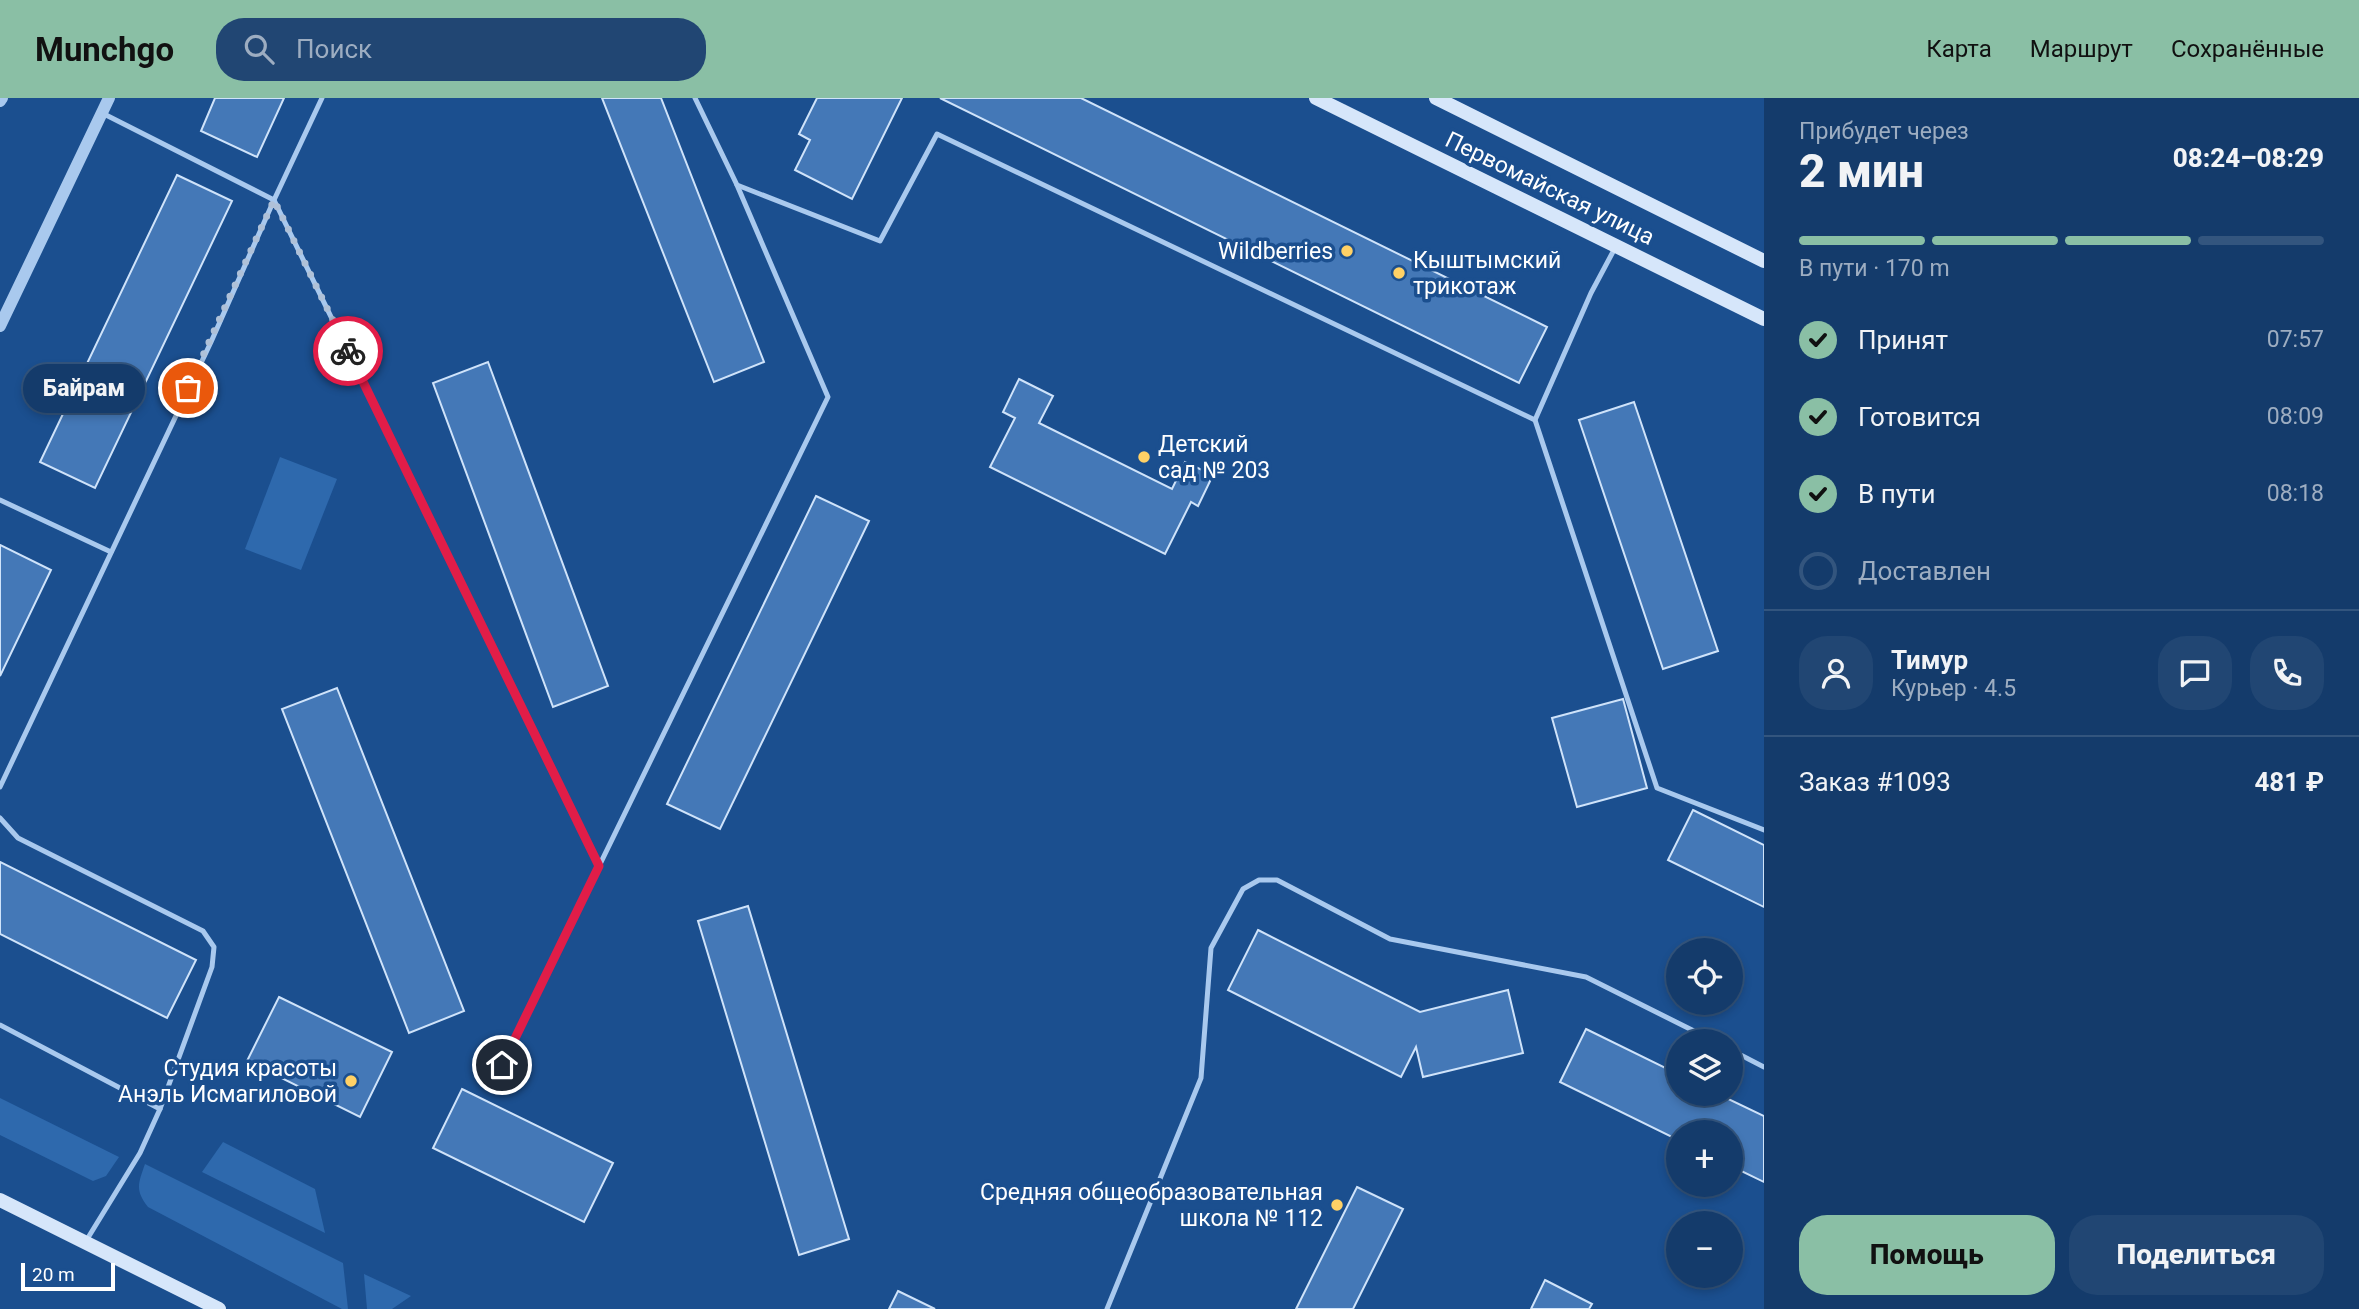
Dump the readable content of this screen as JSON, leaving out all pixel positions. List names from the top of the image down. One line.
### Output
{"streets":{"main road":["Первомайская улица"]},"places":["Wildberries","Кыштымский трикотаж","Байрам","Детский сад № 203","Студия красоты Анэль Исмагиловой","Средняя общеобразовательная школа № 112"],"scale_bar":"20 m","page":{"header":"Munchgo","search":"Поиск","nav":["Карта","Маршрут","Сохранённые"],"heading":["2 мин","Прибудет через","08:24–08:29"],"panel":["Тимур","Курьер · 4.5","Заказ #1093","481 ₽"],"bar":"В пути · 170 m","list":[["Принят","07:57"],["Готовится","08:09"],["В пути","08:18"],"Доставлен"],"bubble":"Байрам","map_buttons":["+","−"],"buttons":["Помощь","Поделиться"],"scale":"20 m"}}
